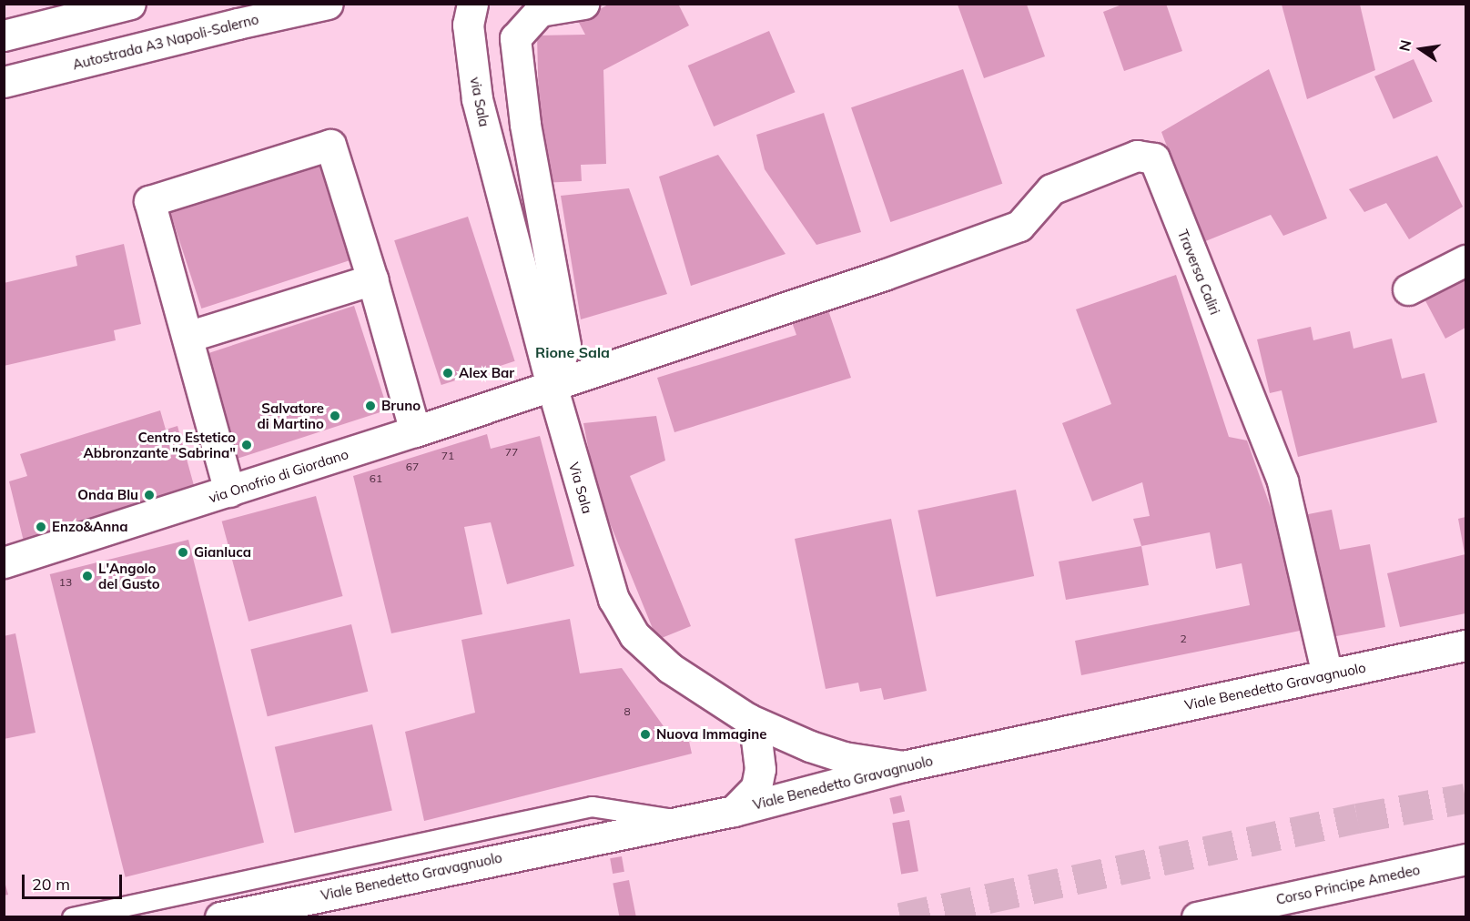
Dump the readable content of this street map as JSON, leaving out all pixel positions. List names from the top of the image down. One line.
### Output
{"streets":{"main road":["Autostrada A3 Napoli-Salerno","via Sala","Traversa Caliri","via Onofrio di Giordano","Via Sala","Viale Benedetto Gravagnuolo","Corso Principe Amedeo"]},"crossings":[["via Sala","Via Sala"],["Traversa Caliri","via Onofrio di Giordano"],["Traversa Caliri","Viale Benedetto Gravagnuolo"],["via Onofrio di Giordano","Via Sala"],["Via Sala","Viale Benedetto Gravagnuolo"]],"districts":["Rione Sala"],"places":["Alex Bar","Bruno","Salvatore di Martino","Centro Estetico Abbronzante \"Sabrina\"","Onda Blu","Enzo&Anna","Gianluca","L'Angolo del Gusto","Nuova Immagine"],"house_numbers":["77","71","67","61","13","2","8"],"scale_bar":"20 m","north":"left"}
